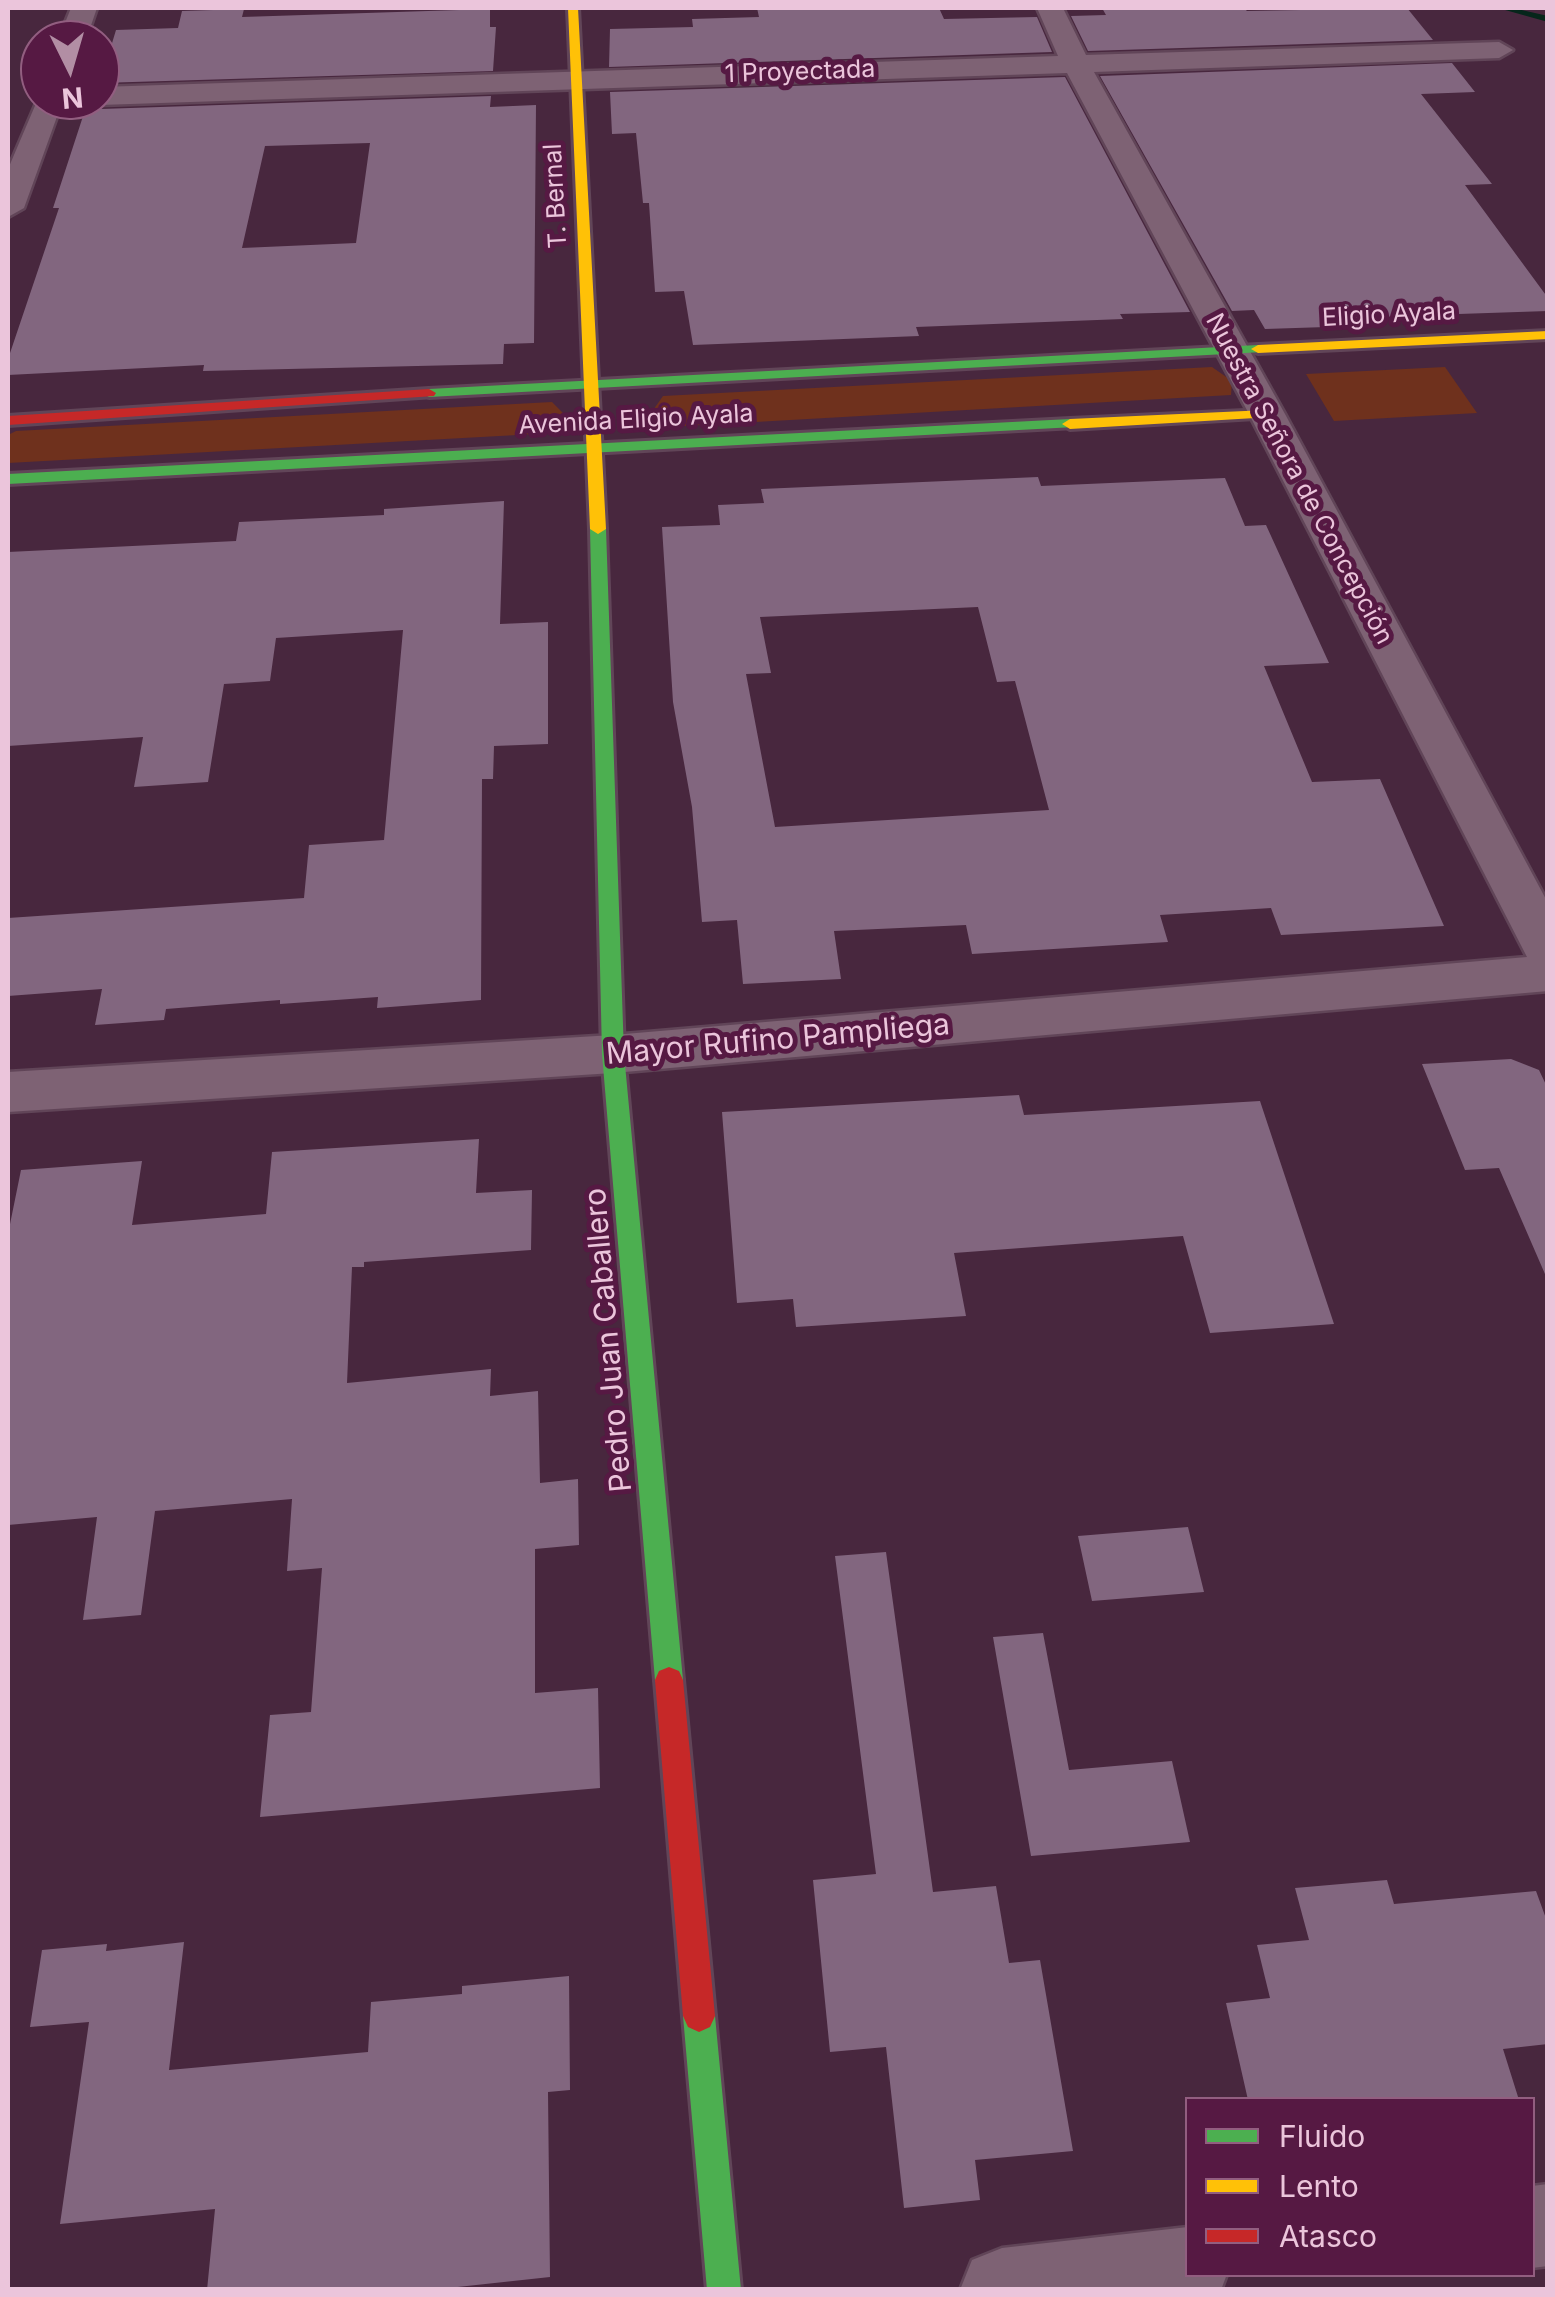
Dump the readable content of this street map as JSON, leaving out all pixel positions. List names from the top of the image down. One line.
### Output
{"streets":{"street":["1 Proyectada","T. Bernal","Eligio Ayala","Avenida Eligio Ayala","Nuestra Señora de Concepción","Mayor Rufino Pampliega","Pedro Juan Caballero"]},"crossings":[["1 Proyectada","T. Bernal"],["1 Proyectada","Nuestra Señora de Concepción"],["T. Bernal","Avenida Eligio Ayala"],["T. Bernal","Pedro Juan Caballero"],["Eligio Ayala","Avenida Eligio Ayala"],["Eligio Ayala","Nuestra Señora de Concepción"],["Avenida Eligio Ayala","Nuestra Señora de Concepción"],["Avenida Eligio Ayala","Pedro Juan Caballero"],["Mayor Rufino Pampliega","Pedro Juan Caballero"]],"legend":["Fluido","Lento","Atasco"],"north":"bottom"}
